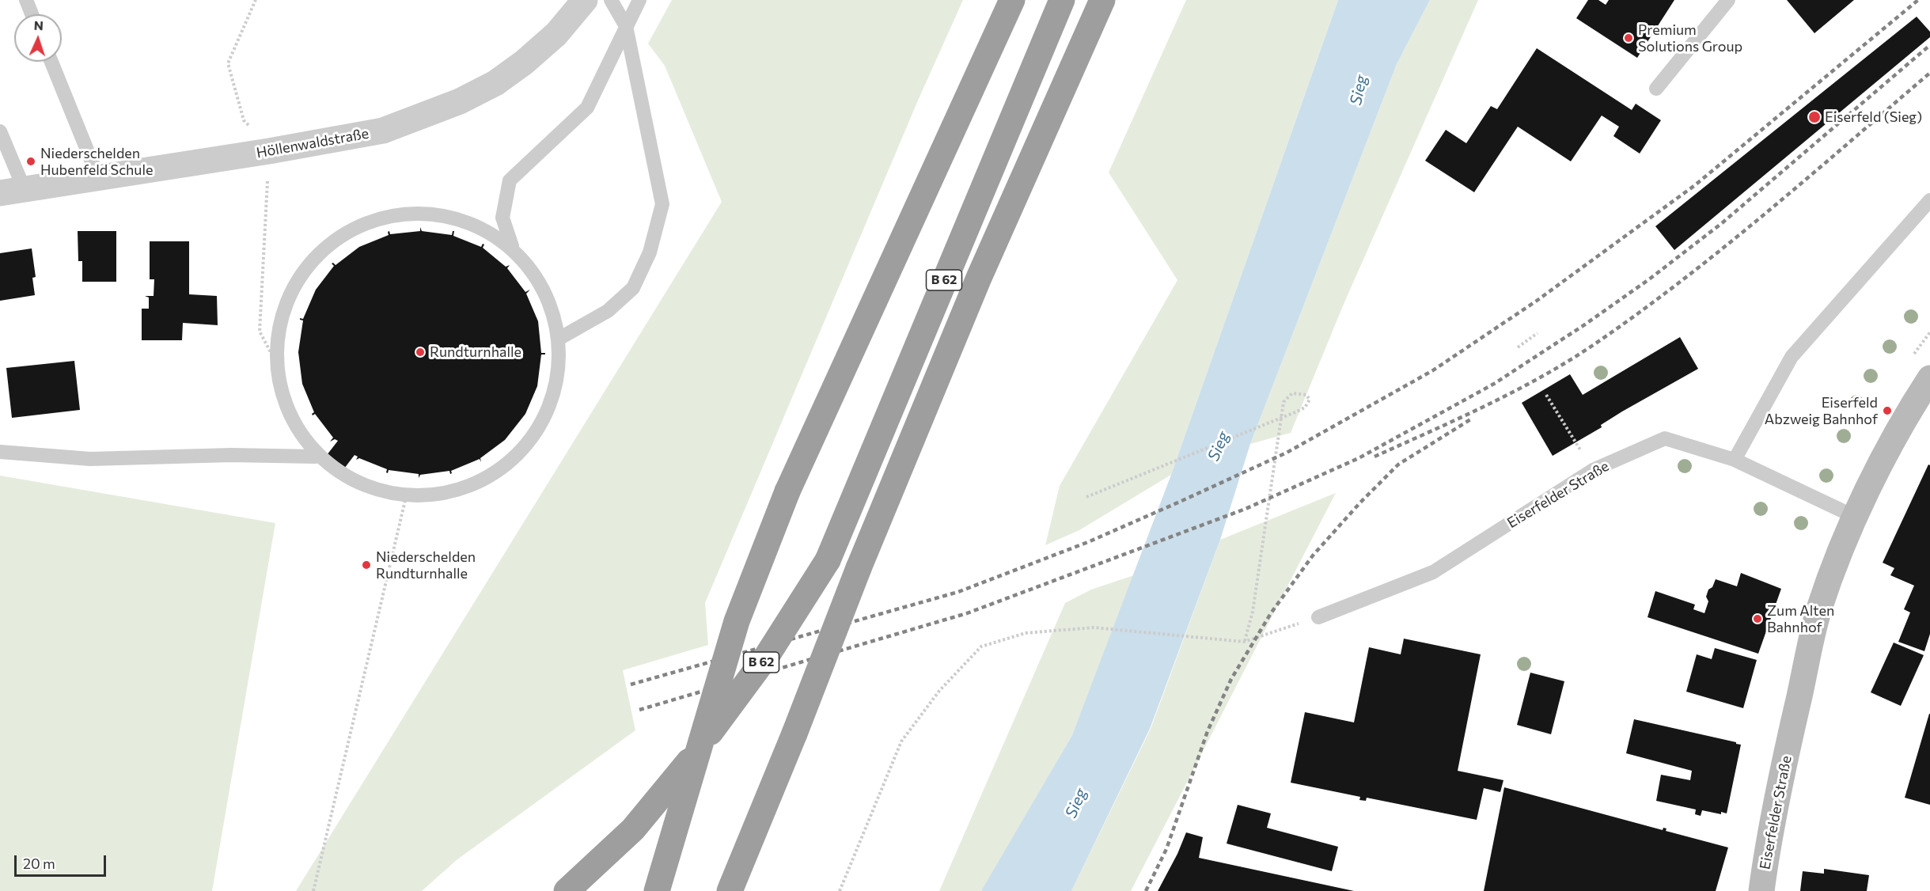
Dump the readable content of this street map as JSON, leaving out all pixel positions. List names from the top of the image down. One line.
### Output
{"streets":{"highway":["B 62"],"main road":["Eiserfelder Straße"],"street":["Höllenwaldstraße"]},"water":["Sieg"],"places":["Premium Solutions Group","Eiserfeld (Sieg)","Niederschelden Hubenfeld Schule","Rundturnhalle","Eiserfeld Abzweig Bahnhof","Niederschelden Rundturnhalle","Zum Alten Bahnhof"],"scale_bar":"20 m","north":"top"}
